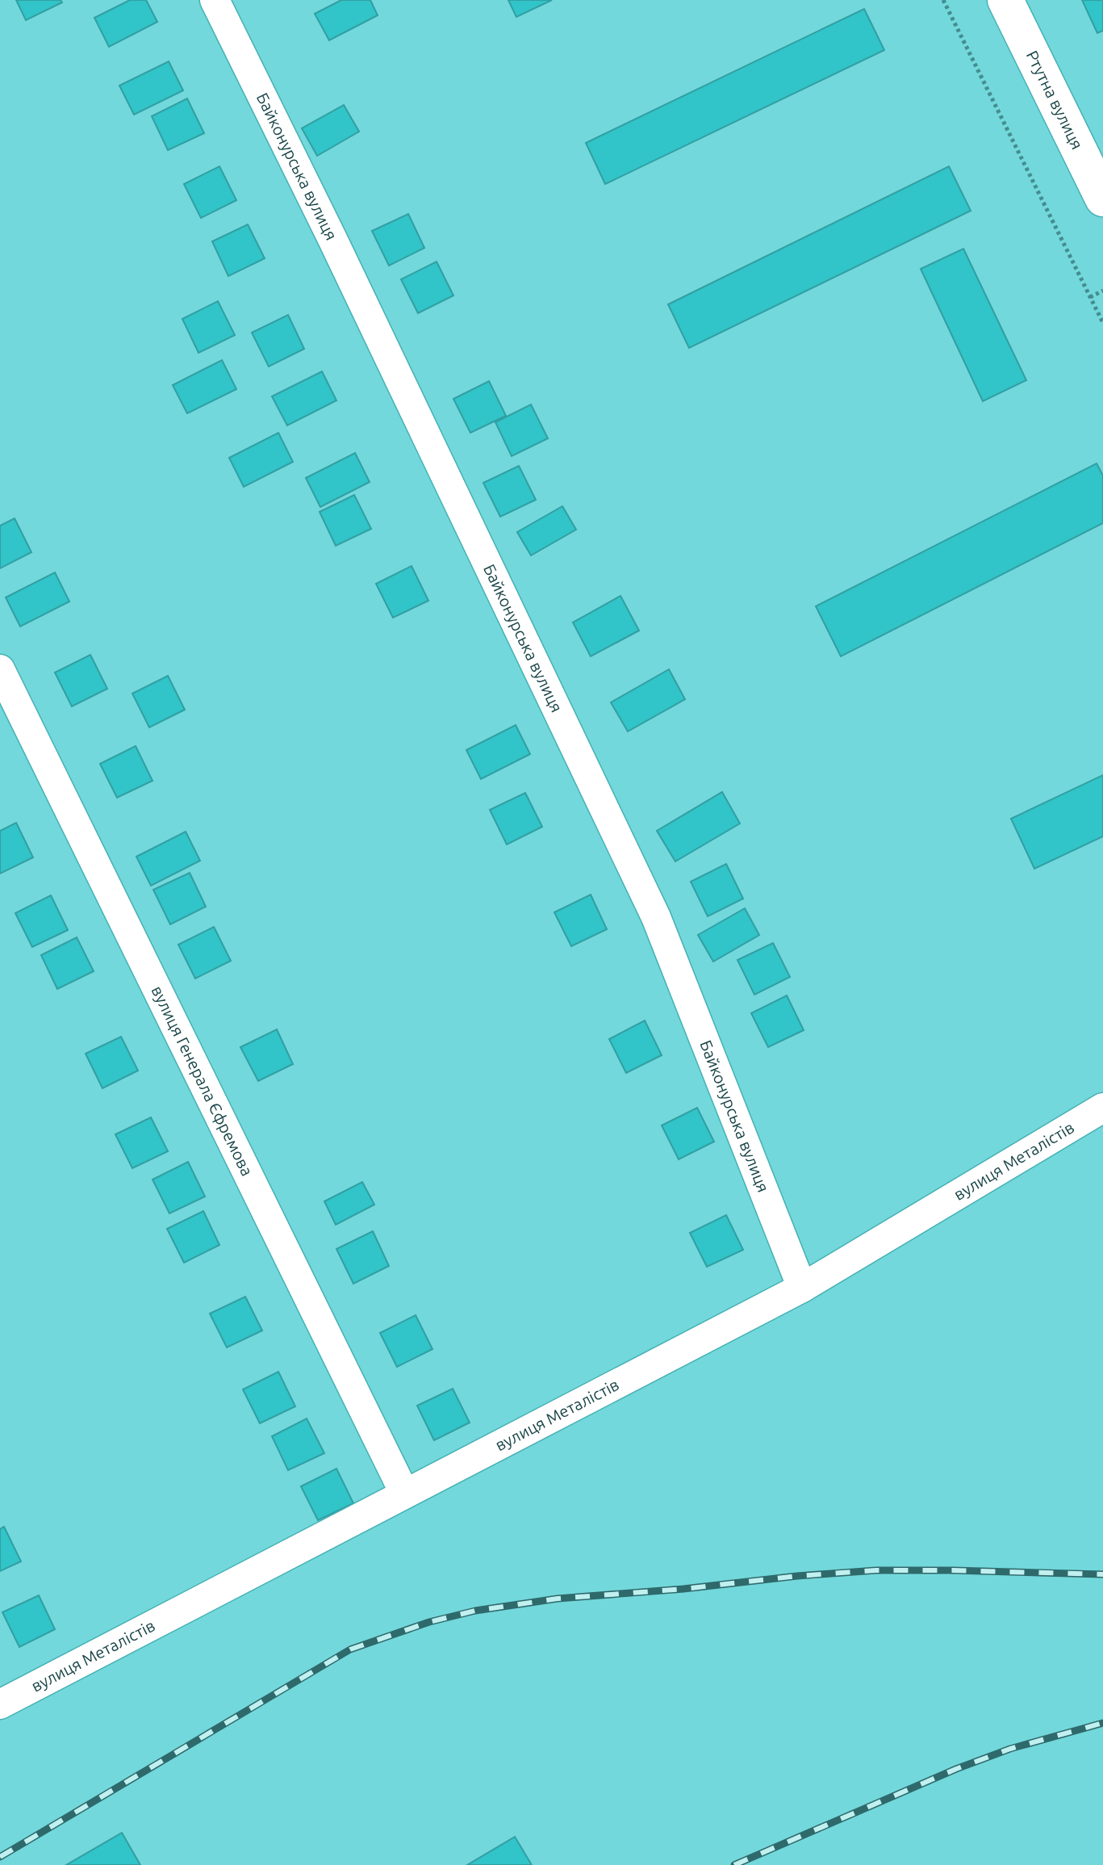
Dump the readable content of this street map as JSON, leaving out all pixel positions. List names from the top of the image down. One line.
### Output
{"streets":{"main road":["Ртутна вулиця"],"street":["Байконурська вулиця","вулиця Генерала Єфремова","вулиця Металістів"]},"crossings":[["Байконурська вулиця","вулиця Металістів"],["вулиця Генерала Єфремова","вулиця Металістів"]]}
